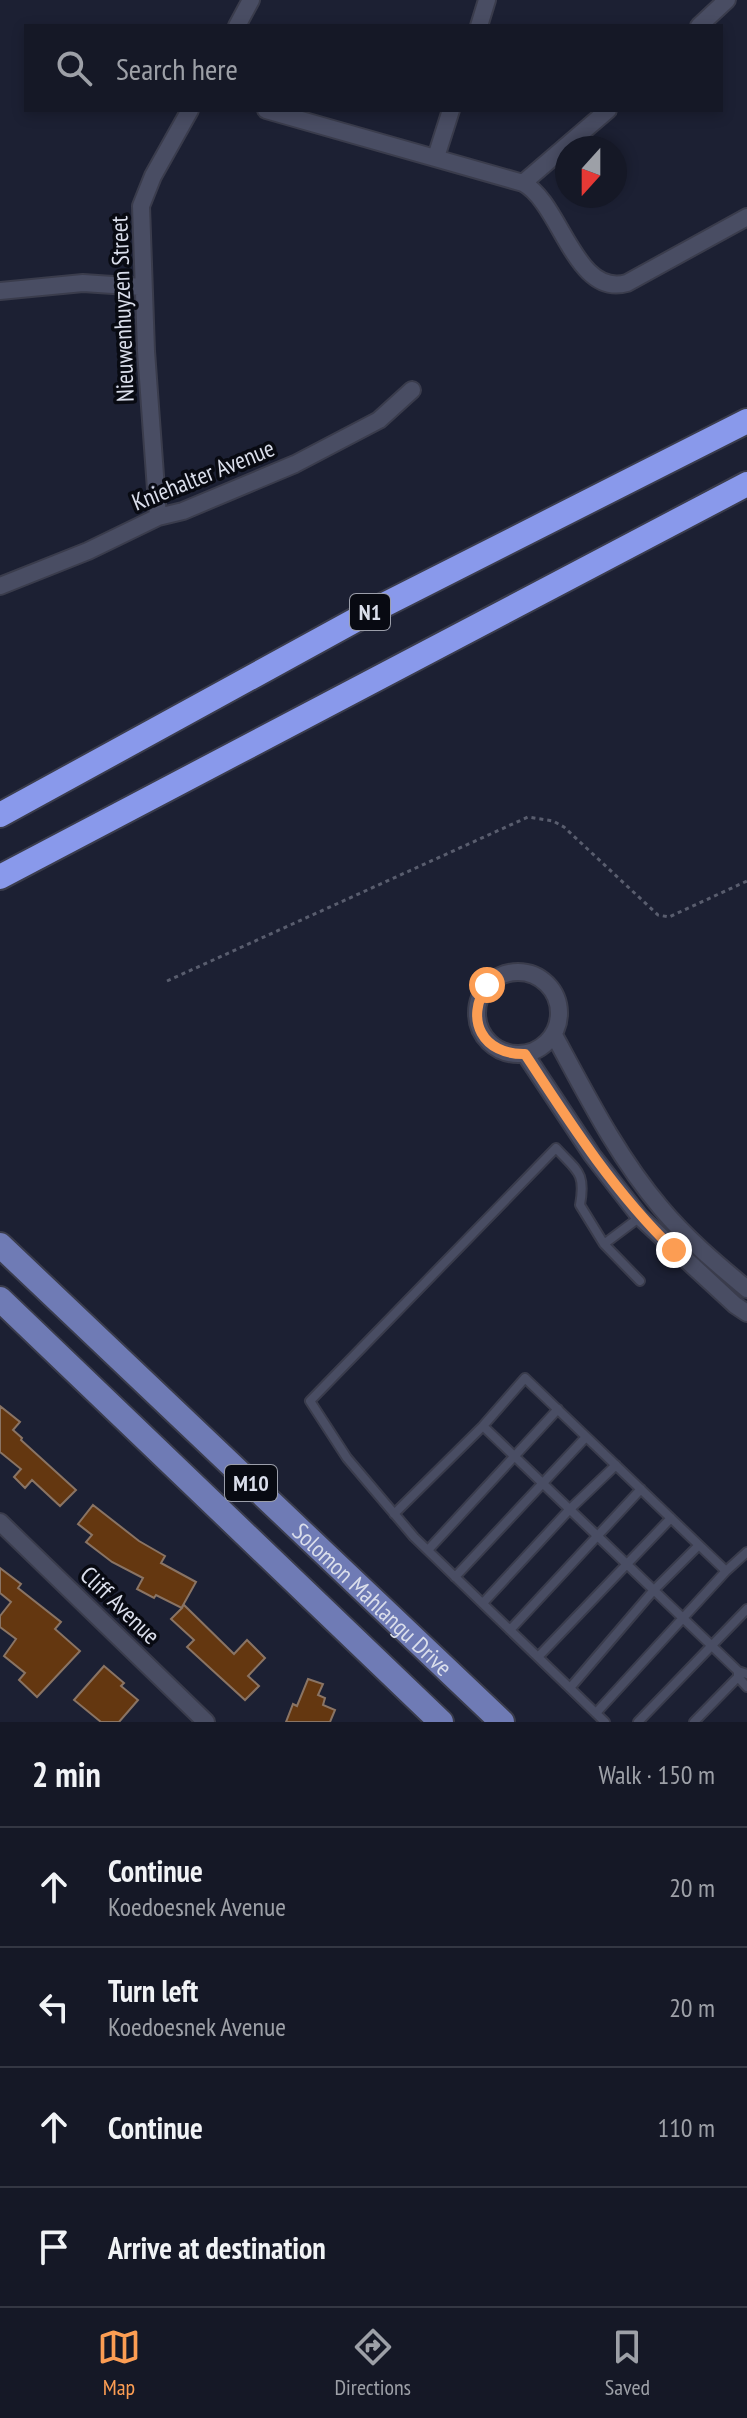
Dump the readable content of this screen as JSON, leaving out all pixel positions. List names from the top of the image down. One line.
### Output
{"streets":{"highway":["N1"],"main road":["M10","Solomon Mahlangu Drive"],"street":["Nieuwenhuyzen Street","Kniehalter Avenue","Cliff Avenue"]},"crossings":[["Nieuwenhuyzen Street","Kniehalter Avenue"]],"north":"bottom","page":{"search":"Search here","heading":["2 min","Walk · 150 m"],"list":[["Continue","Koedoesnek Avenue","20 m"],["Turn left","Koedoesnek Avenue","20 m"],["Continue","110 m"],"Arrive at destination"],"nav":["Map","Directions","Saved"]}}
